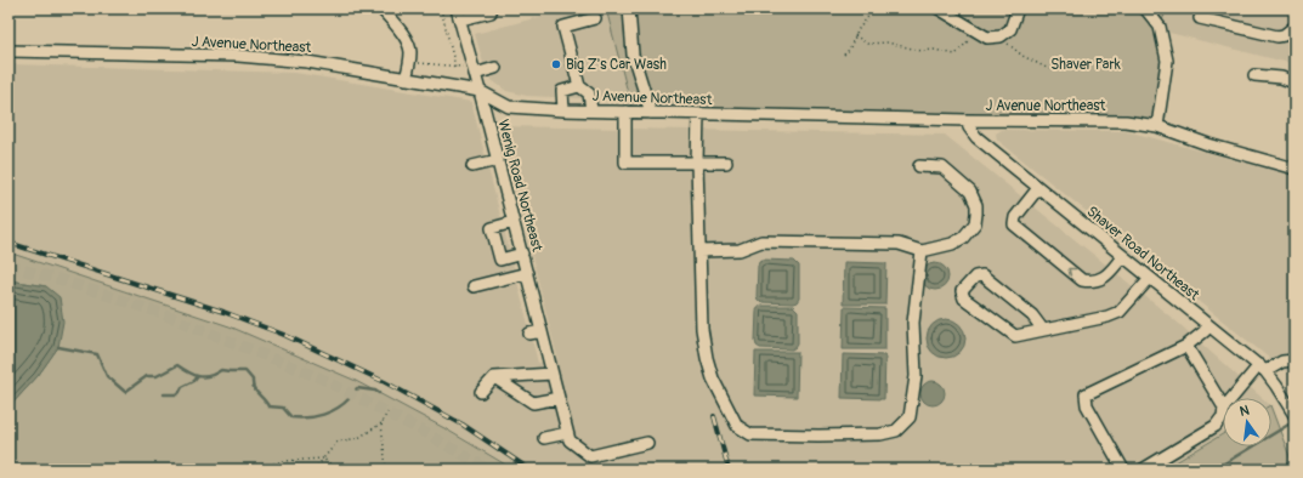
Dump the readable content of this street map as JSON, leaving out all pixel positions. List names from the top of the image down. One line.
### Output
{"streets":{"street":["J Avenue Northeast","Wenig Road Northeast","Shaver Road Northeast"]},"crossings":[["J Avenue Northeast","Wenig Road Northeast"],["J Avenue Northeast","Shaver Road Northeast"]],"parks":["Shaver Park"],"places":["Big Z's Car Wash"],"north":"top"}
